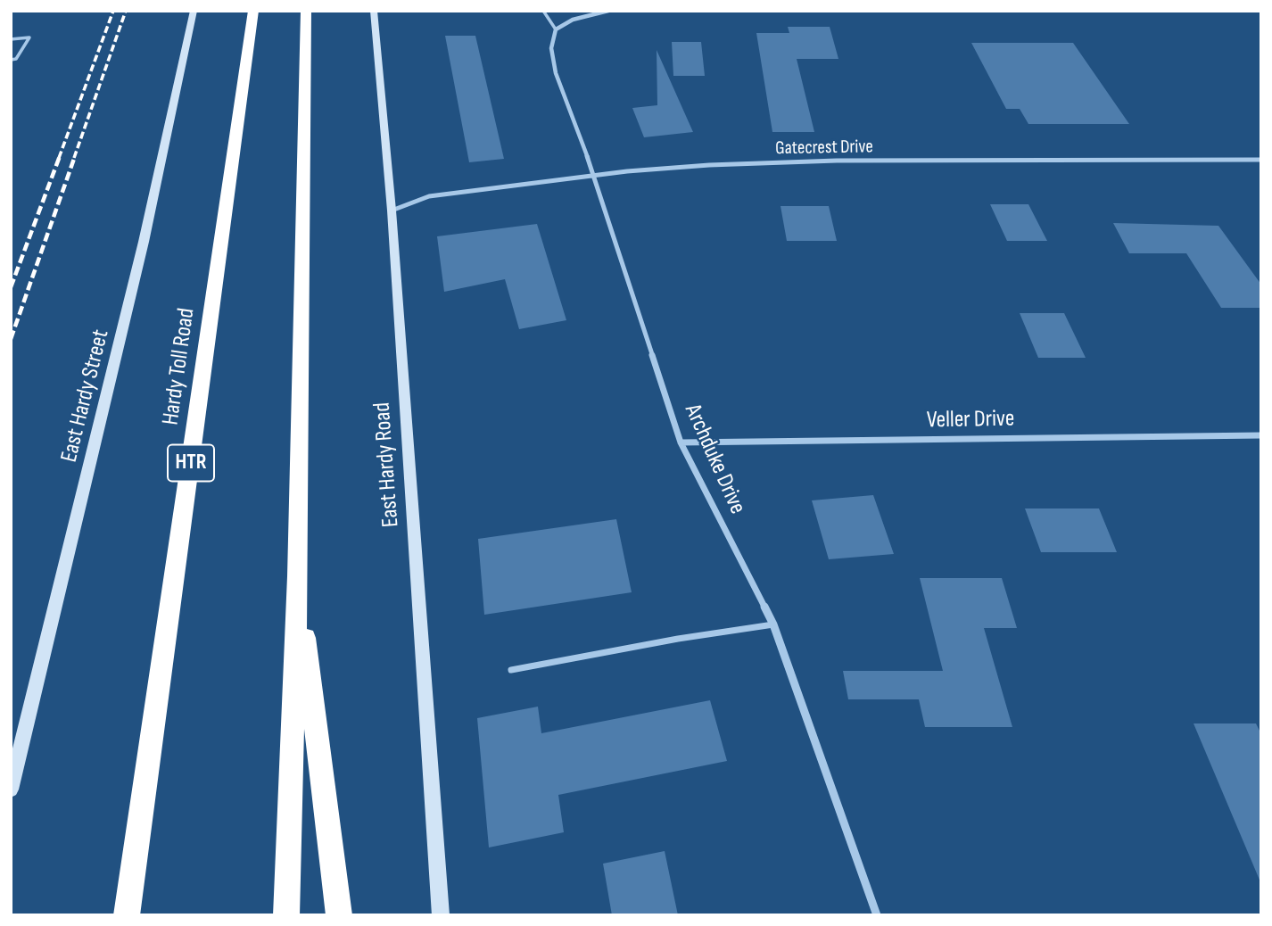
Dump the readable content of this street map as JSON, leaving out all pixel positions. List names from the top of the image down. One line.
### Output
{"streets":{"highway":["Hardy Toll Road","HTR"],"main road":["East Hardy Street","East Hardy Road"],"street":["Gatecrest Drive","Veller Drive","Archduke Drive"]},"crossings":[["Gatecrest Drive","Archduke Drive"],["Gatecrest Drive","East Hardy Road"],["Veller Drive","Archduke Drive"]]}
